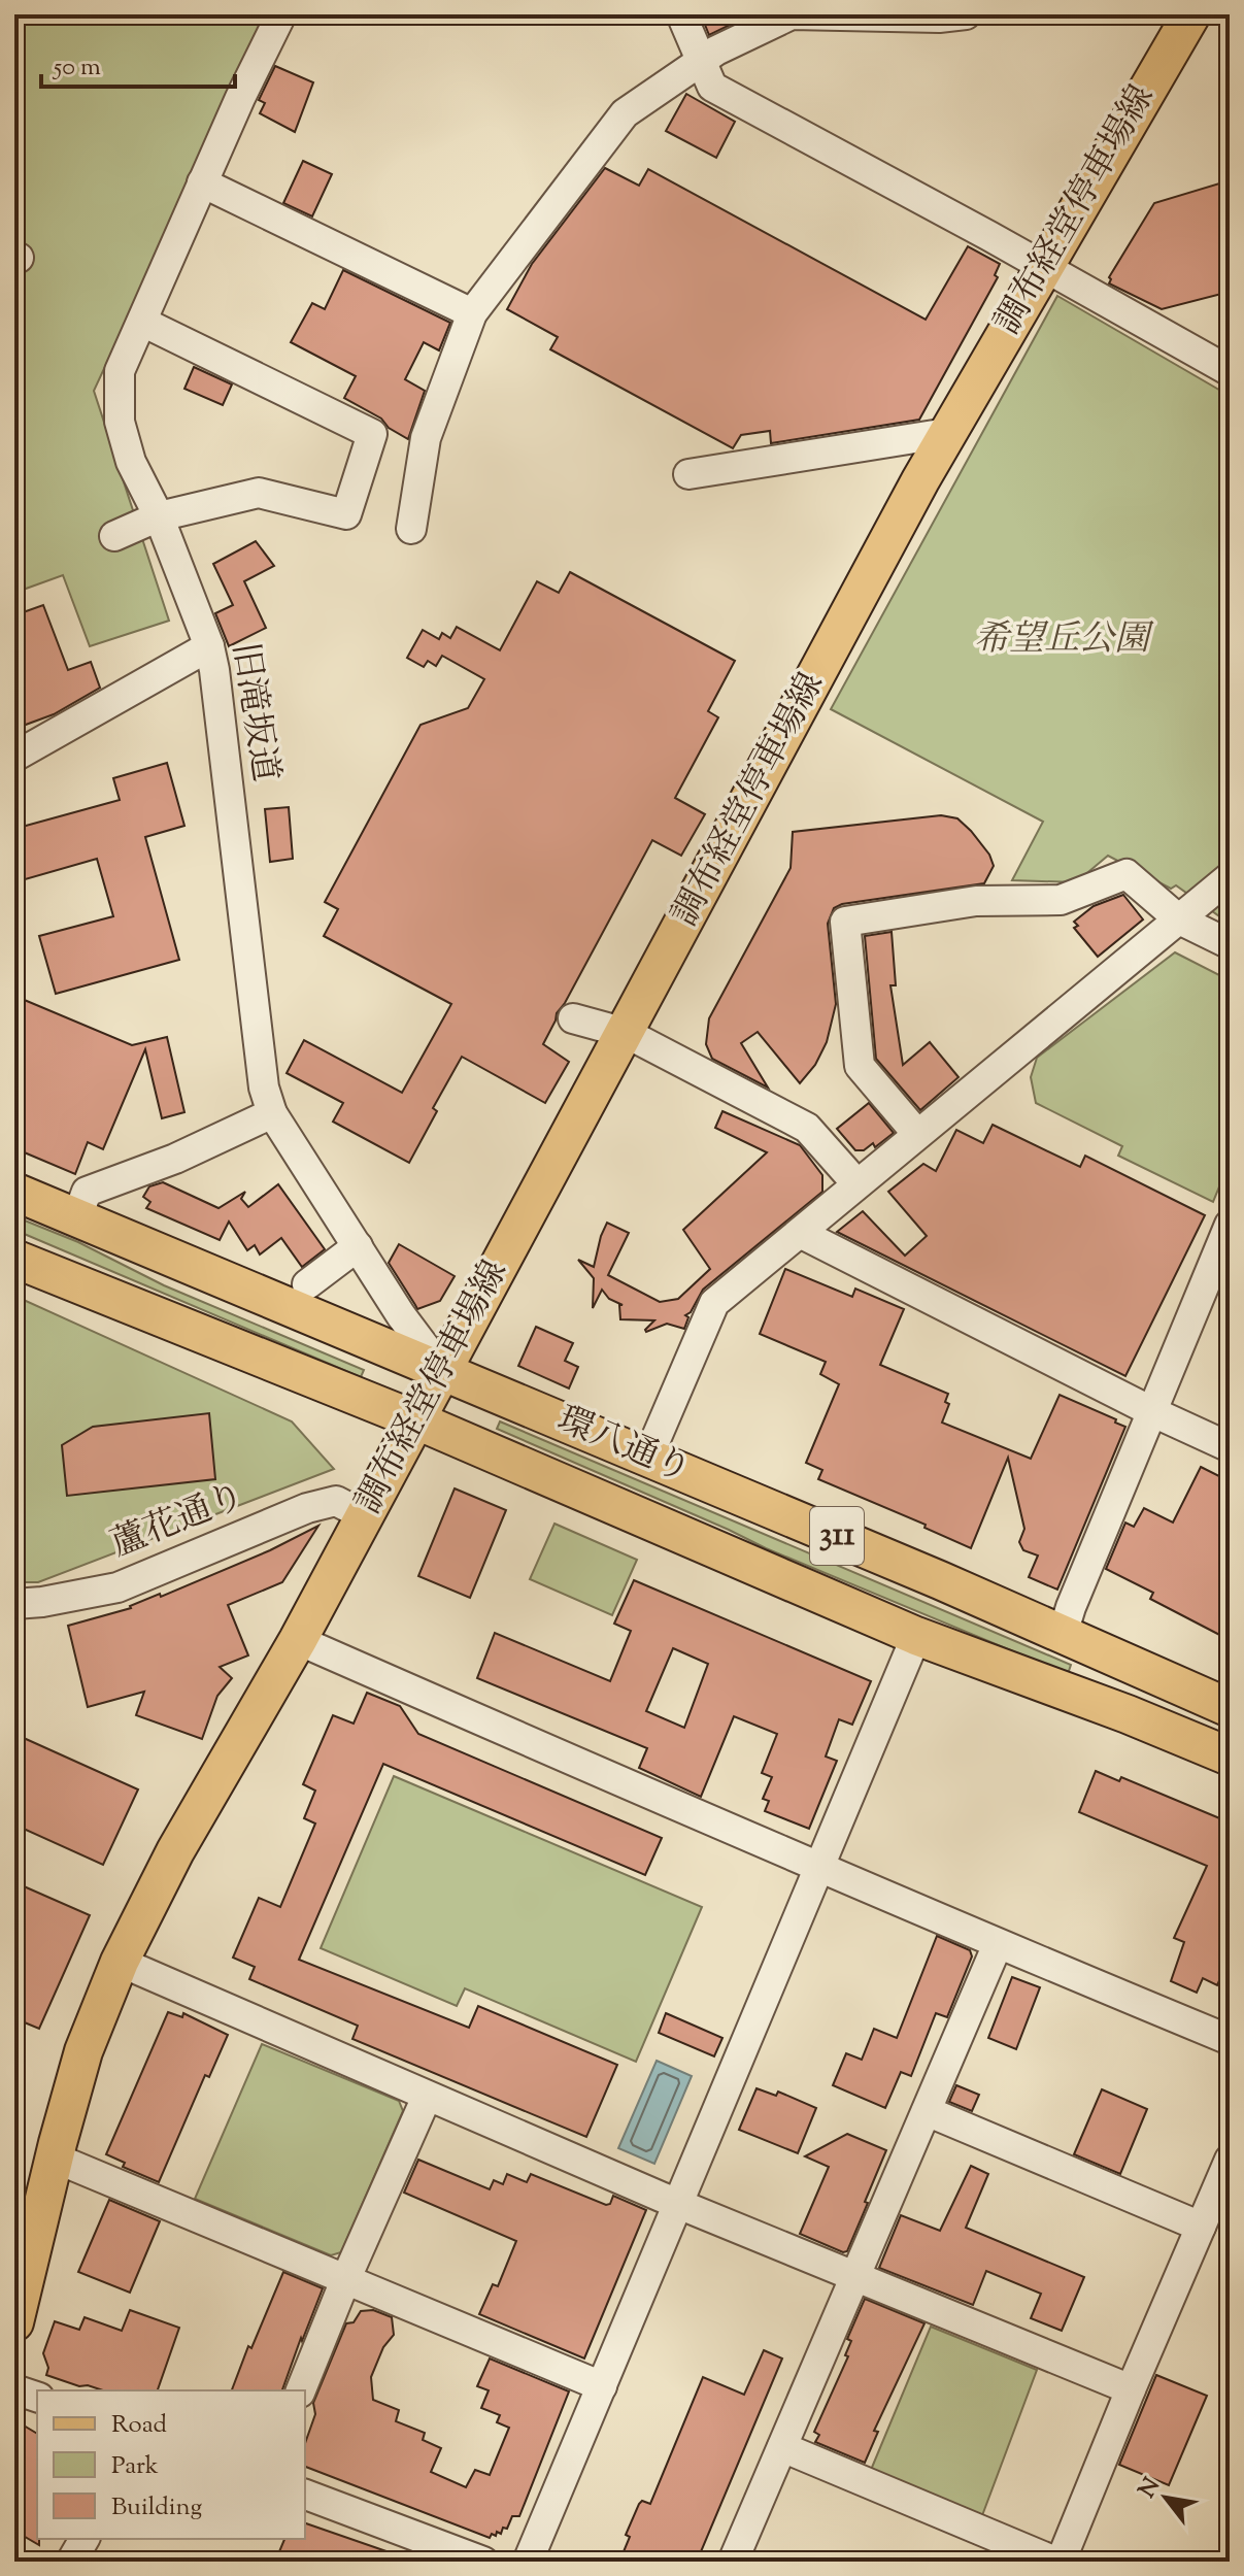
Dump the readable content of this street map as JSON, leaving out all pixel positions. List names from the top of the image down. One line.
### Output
{"streets":{"main road":["調布経堂停車場線","環八通り","311"],"street":["旧滝坂道","蘆花通り"]},"crossings":[["調布経堂停車場線","旧滝坂道"],["調布経堂停車場線","環八通り"],["調布経堂停車場線","蘆花通り"],["旧滝坂道","環八通り"]],"parks":["希望丘公園"],"legend":["Road","Park","Building"],"scale_bar":"50 m","north":"top left"}
